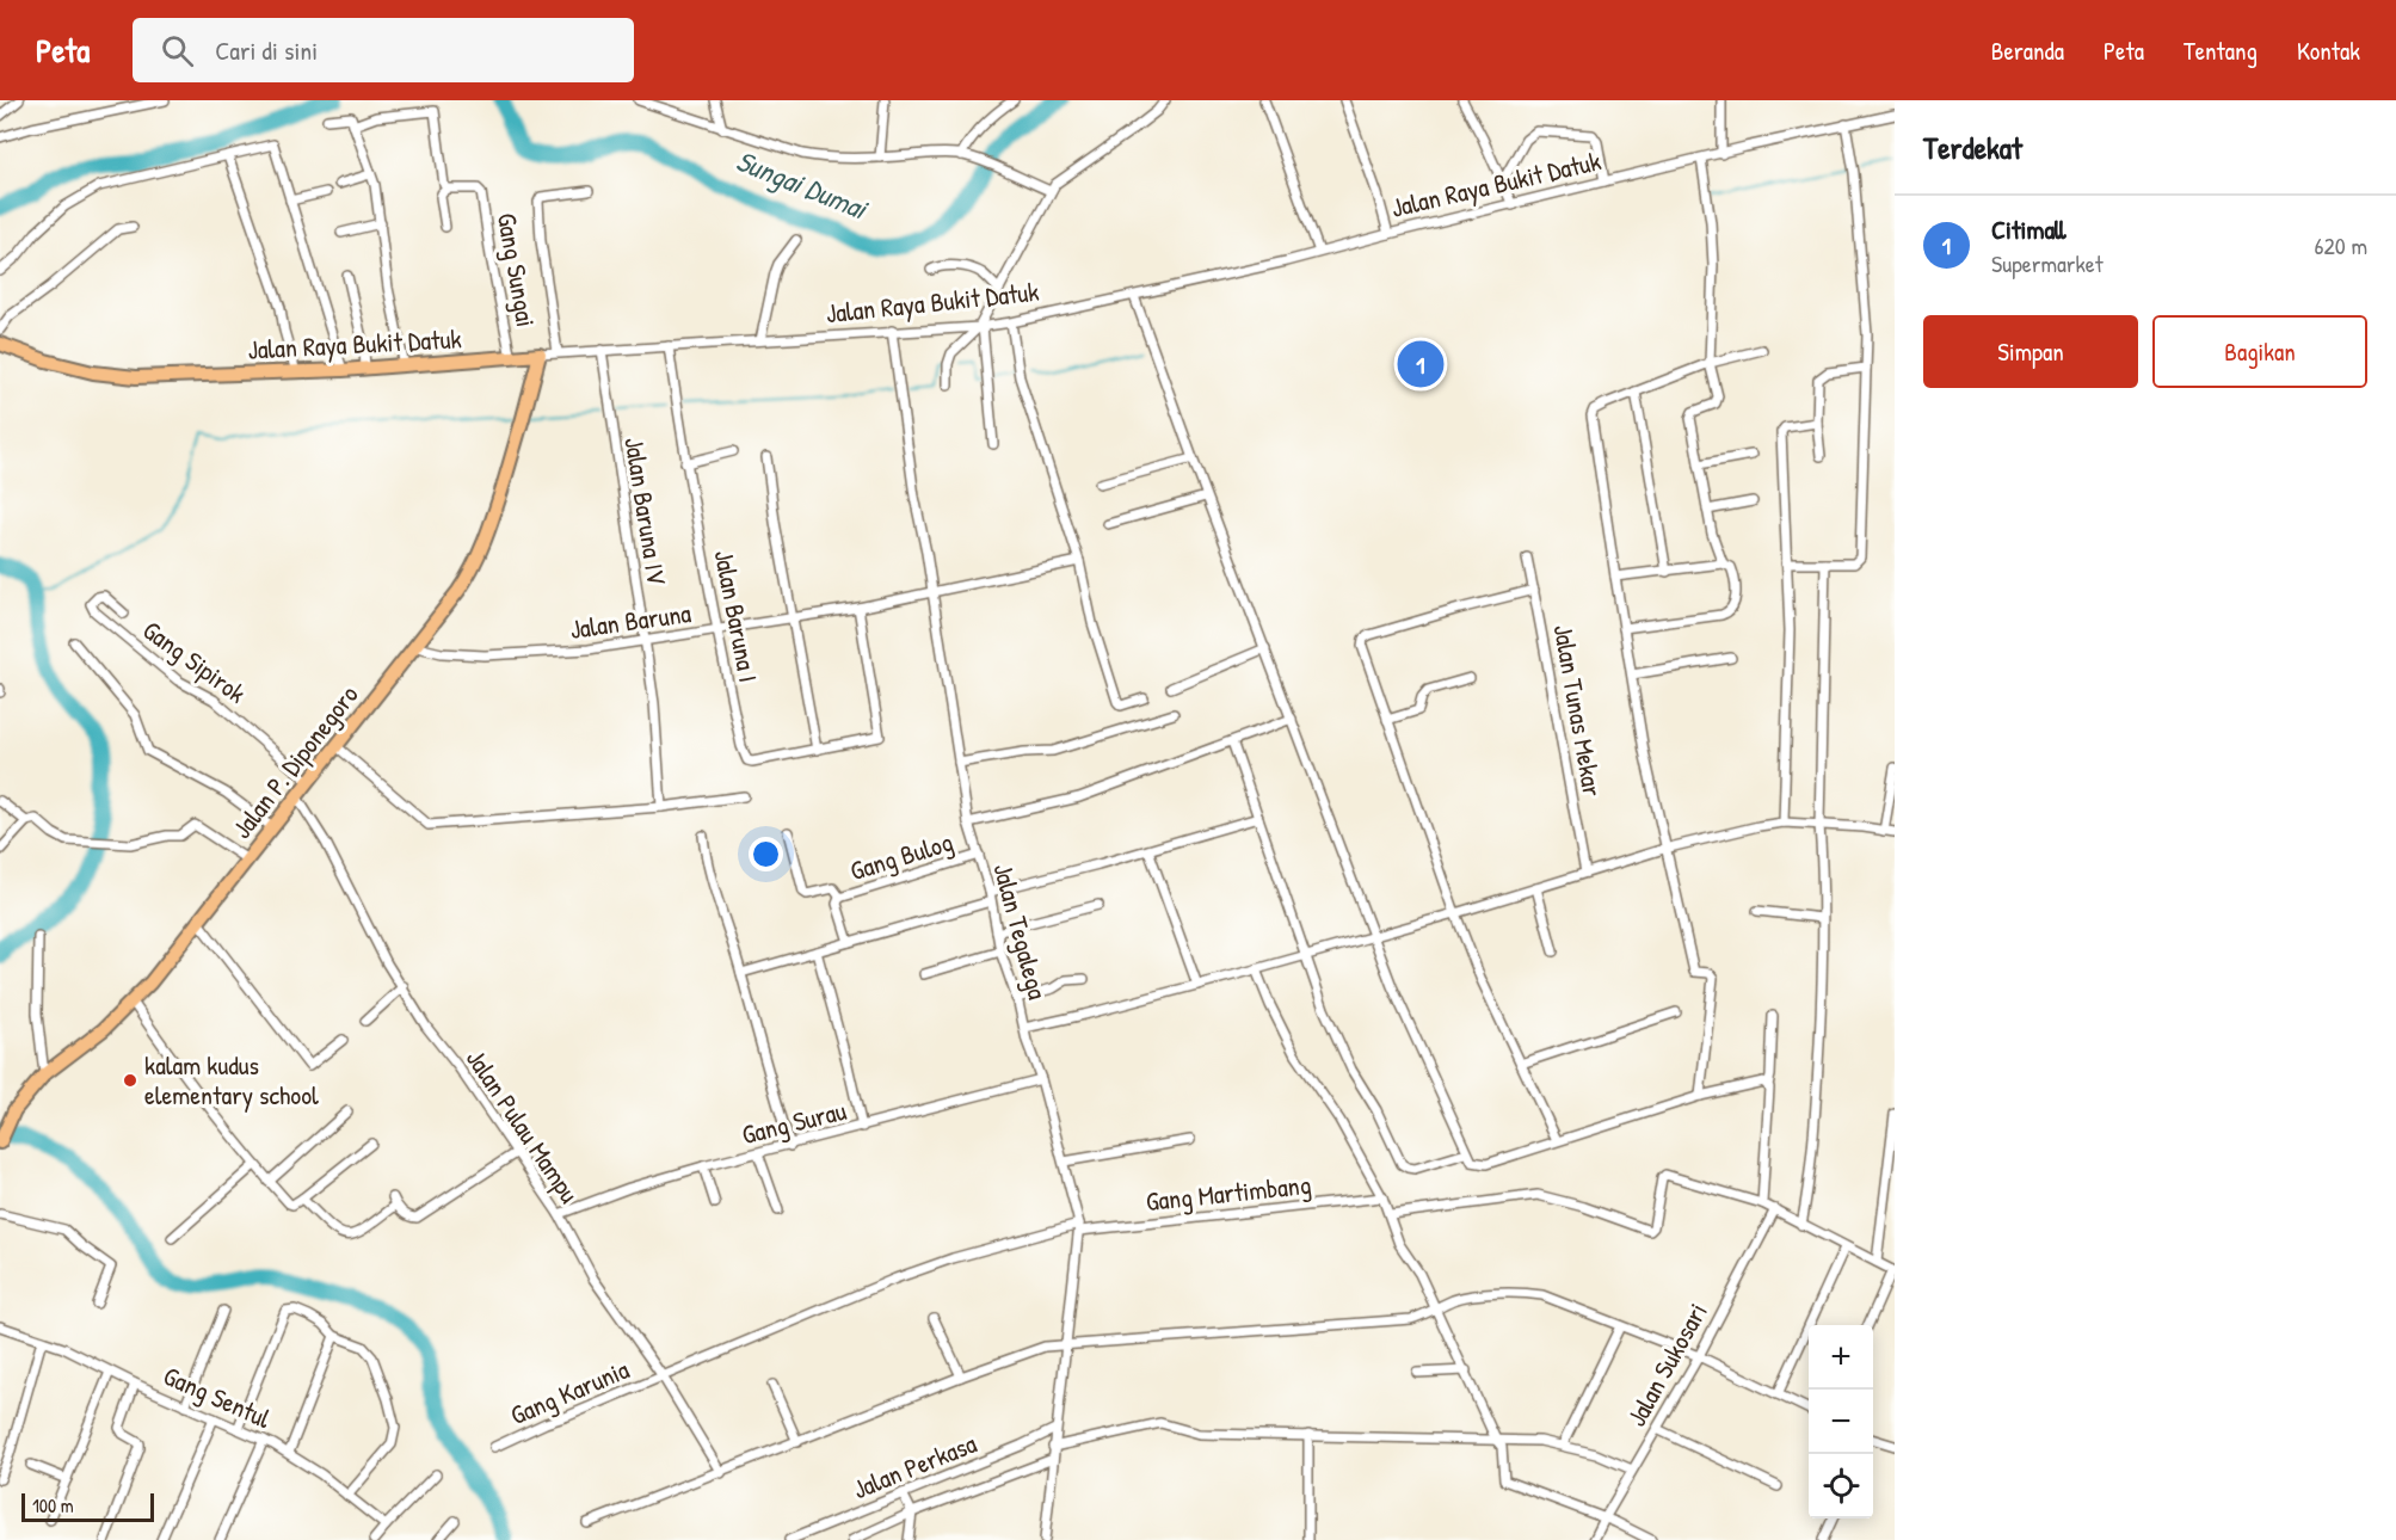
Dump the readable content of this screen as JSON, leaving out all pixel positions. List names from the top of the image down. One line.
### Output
{"streets":{"main road":["Jalan Raya Bukit Datuk","Jalan P. Diponegoro"],"street":["Gang Sungai","Jalan Baruna IV","Jalan Baruna I","Jalan Baruna","Gang Sipirok","Jalan Tunas Mekar","Gang Bulog","Jalan Tegalega","Gang Surau","Jalan Pulau Mampu","Gang Martimbang","Jalan Sukosari","Gang Karunia","Gang Sentul","Jalan Perkasa"]},"crossings":[["Jalan Raya Bukit Datuk","Gang Sungai"],["Jalan Raya Bukit Datuk","Jalan Baruna IV"],["Jalan Raya Bukit Datuk","Jalan Baruna I"],["Jalan Raya Bukit Datuk","Jalan P. Diponegoro"],["Jalan Raya Bukit Datuk","Jalan Tegalega"],["Jalan Baruna IV","Jalan Baruna"],["Jalan Baruna I","Jalan Baruna"],["Jalan Baruna","Jalan P. Diponegoro"],["Jalan Baruna","Jalan Tegalega"],["Gang Sipirok","Jalan P. Diponegoro"],["Jalan P. Diponegoro","Jalan Pulau Mampu"],["Gang Bulog","Jalan Tegalega"],["Jalan Tegalega","Gang Surau"],["Jalan Tegalega","Gang Martimbang"],["Jalan Tegalega","Jalan Perkasa"],["Gang Surau","Jalan Pulau Mampu"],["Jalan Pulau Mampu","Gang Martimbang"],["Jalan Pulau Mampu","Gang Karunia"],["Gang Martimbang","Gang Karunia"]],"water":["Sungai Dumai"],"places":["kalam kudus elementary school"],"scale_bar":"100 m","page":{"header":"Peta","search":"Cari di sini","nav":["Beranda","Peta","Tentang","Kontak"],"heading":"Terdekat","list":[{"mark":"1","name":"Citimall","note":"Supermarket","value":"620 m"}],"buttons":["Simpan","Bagikan"],"pins":"1","map_buttons":["+","−"],"scale":"100 m"}}
